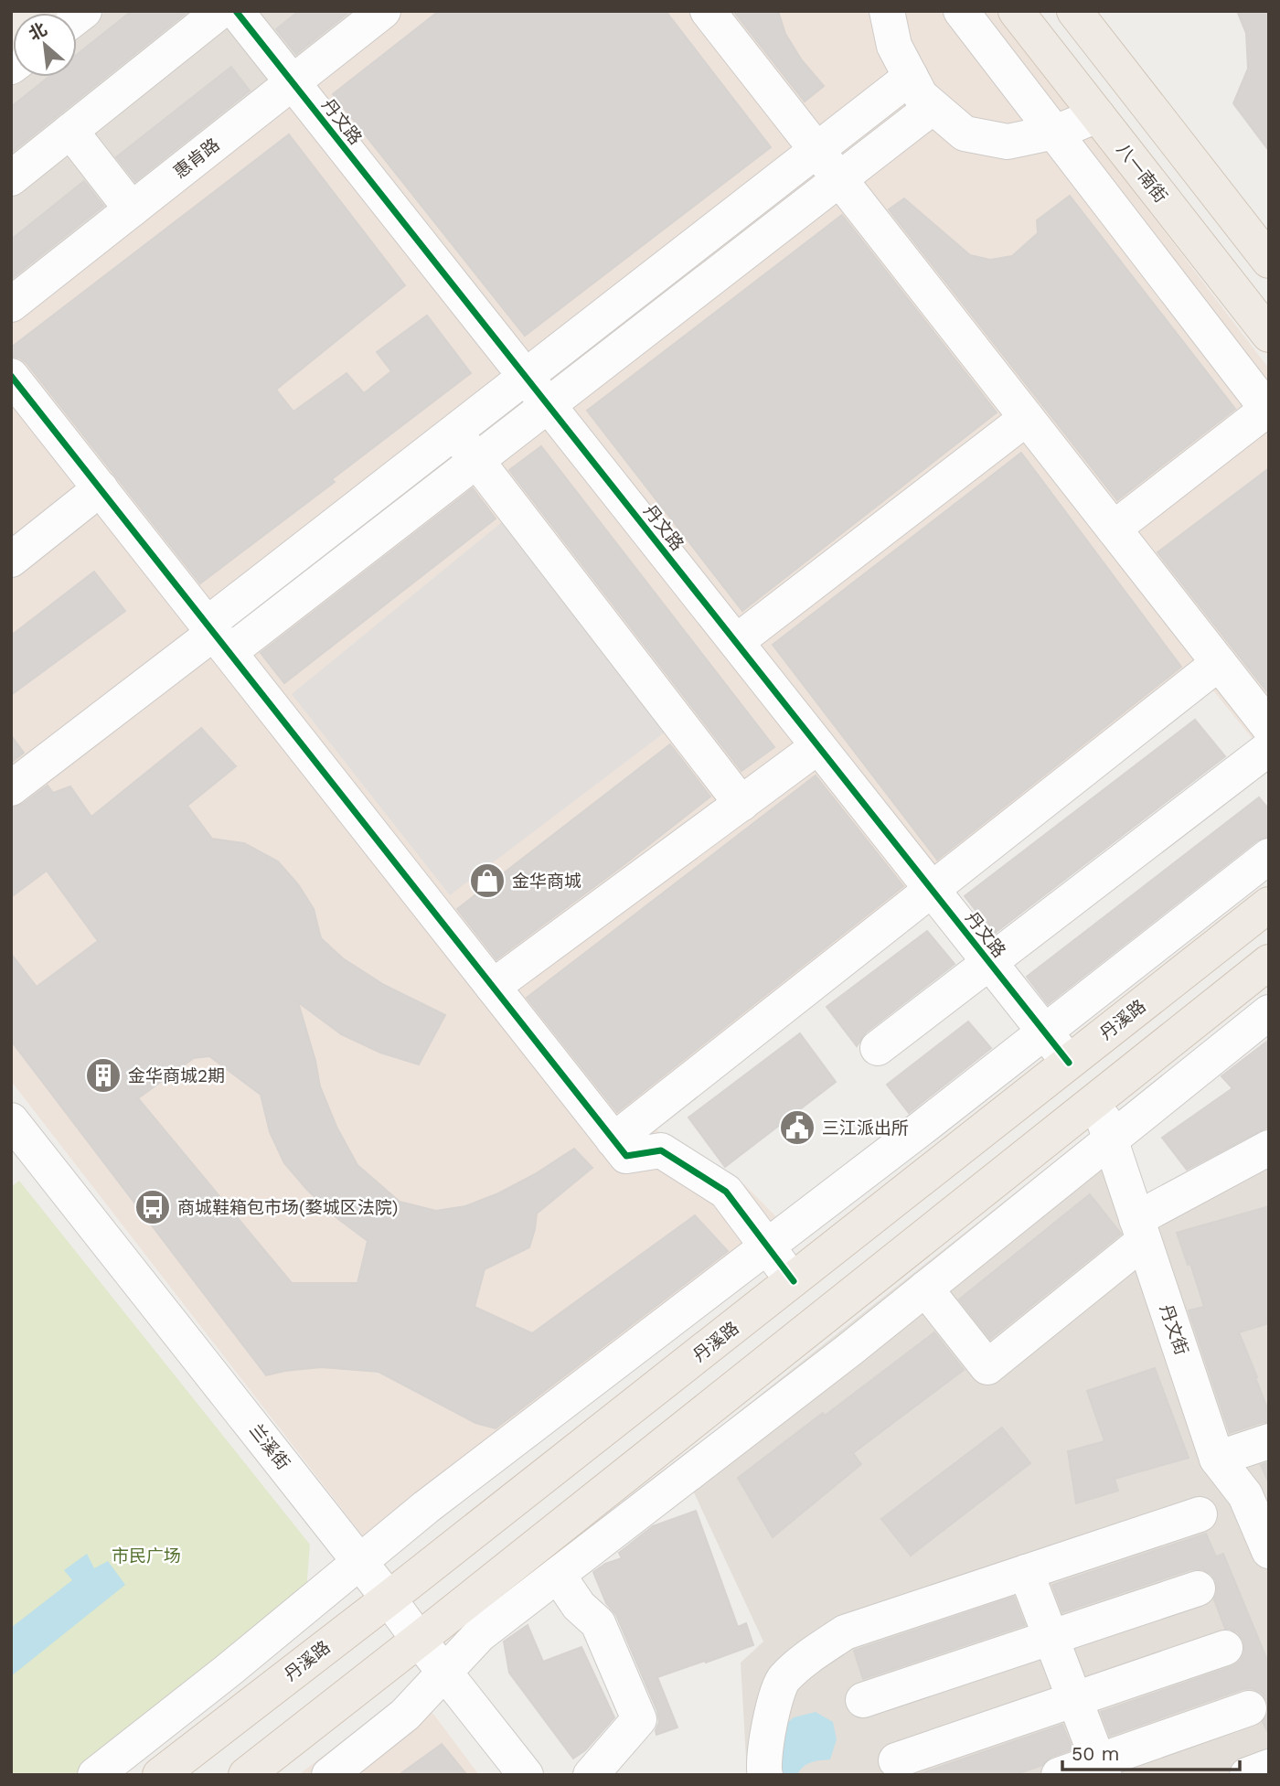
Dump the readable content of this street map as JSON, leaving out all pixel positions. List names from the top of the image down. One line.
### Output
{"streets":{"main road":["八一南街","丹溪路"],"street":["丹文路","惠肯路","丹文街","兰溪街"]},"crossings":[["丹文路","惠肯路"],["丹文路","丹溪路"],["丹溪路","兰溪街"]],"parks":["市民广场"],"places":{"shop":["金华商城"],"building":["金华商城2期"],"public building":["三江派出所"],"bus stop":["商城鞋箱包市场(婺城区法院)"]},"scale_bar":"50 m","north":"top left"}
